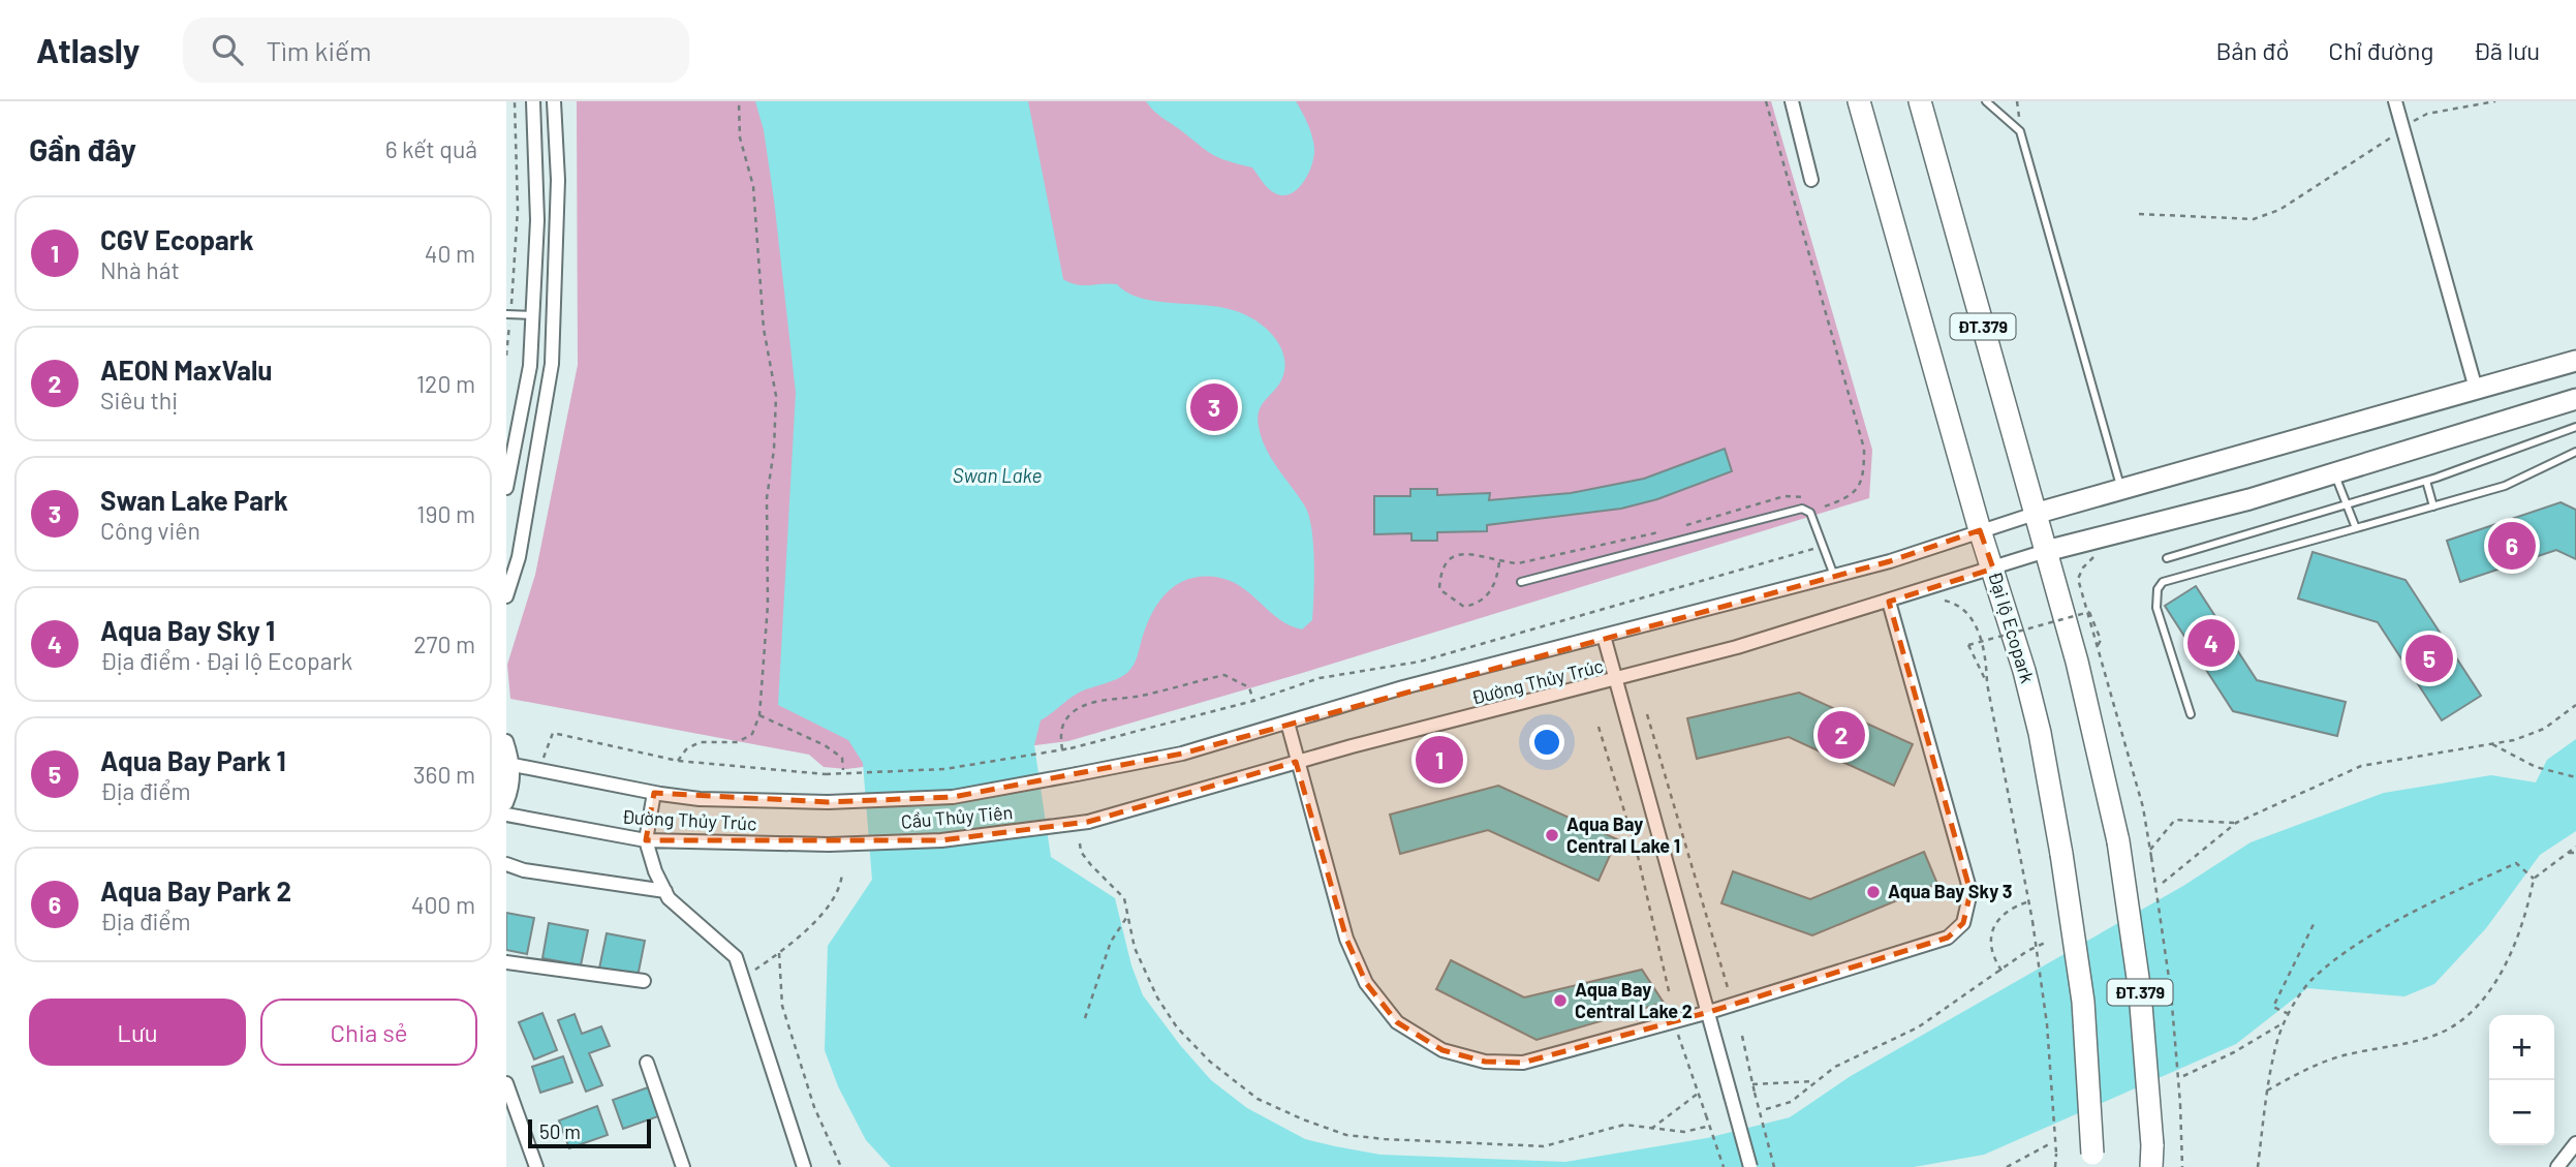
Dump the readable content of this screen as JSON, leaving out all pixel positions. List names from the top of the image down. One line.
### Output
{"streets":{"highway":["ĐT.379","Đại lộ Ecopark"],"street":["Đường Thủy Trúc","Cầu Thủy Tiên"]},"crossings":[["ĐT.379","Đường Thủy Trúc"],["Đại lộ Ecopark","Đường Thủy Trúc"],["Đường Thủy Trúc","Cầu Thủy Tiên"]],"water":["Swan Lake"],"places":["Aqua Bay Central Lake 1","Aqua Bay Sky 3","Aqua Bay Central Lake 2"],"scale_bar":"50 m","page":{"header":"Atlasly","search":"Tìm kiếm","nav":["Bản đồ","Chỉ đường","Đã lưu"],"heading":["Gần đây","6 kết quả"],"list":[{"mark":"1","name":"CGV Ecopark","note":"Nhà hát","value":"40 m"},{"mark":"2","name":"AEON MaxValu","note":"Siêu thị","value":"120 m"},{"mark":"3","name":"Swan Lake Park","note":"Công viên","value":"190 m"},{"mark":"4","name":"Aqua Bay Sky 1","note":"Địa điểm · Đại lộ Ecopark","value":"270 m"},{"mark":"5","name":"Aqua Bay Park 1","note":"Địa điểm","value":"360 m"},{"mark":"6","name":"Aqua Bay Park 2","note":"Địa điểm","value":"400 m"}],"pins":["3","6","4","5","2","1"],"buttons":["Lưu","Chia sẻ"],"map_buttons":["+","−"],"scale":"50 m"}}
